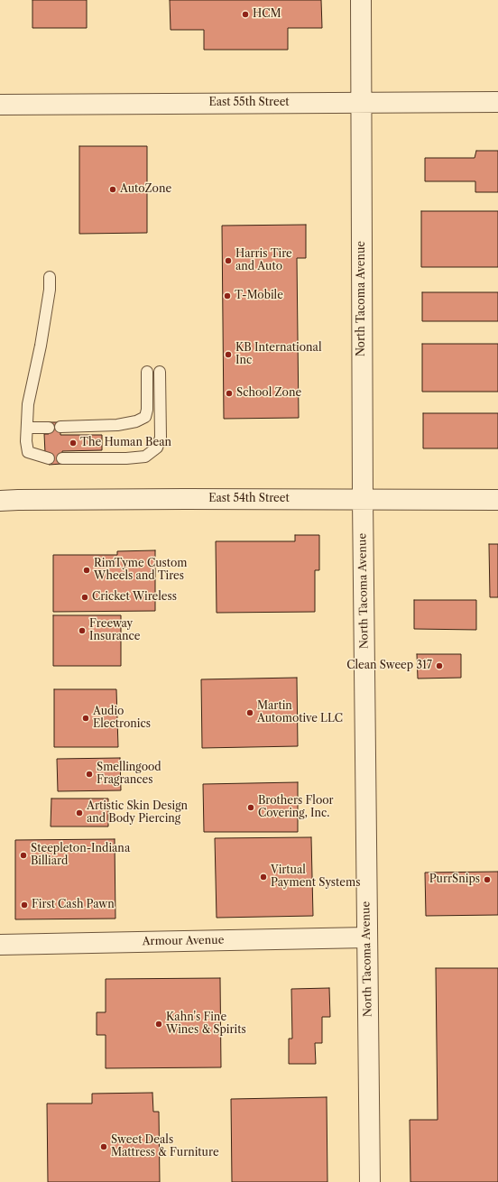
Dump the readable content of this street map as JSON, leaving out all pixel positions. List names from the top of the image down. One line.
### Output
{"streets":{"street":["East 55th Street","North Tacoma Avenue","East 54th Street","Armour Avenue"]},"crossings":[["East 55th Street","North Tacoma Avenue"],["North Tacoma Avenue","East 54th Street"],["North Tacoma Avenue","Armour Avenue"]],"places":["HCM","AutoZone","Harris Tire and Auto","T-Mobile","KB International Inc","School Zone","The Human Bean","RimTyme Custom Wheels and Tires","Cricket Wireless","Freeway Insurance","Clean Sweep 317","Martin Automotive LLC","Audio Electronics","Smellingood Fragrances","Brothers Floor Covering, Inc.","Artistic Skin Design and Body Piercing","Steepleton-Indiana Billiard","Virtual Payment Systems","PurrSnips","First Cash Pawn","Kahn's Fine Wines & Spirits","Sweet Deals Mattress & Furniture"]}
